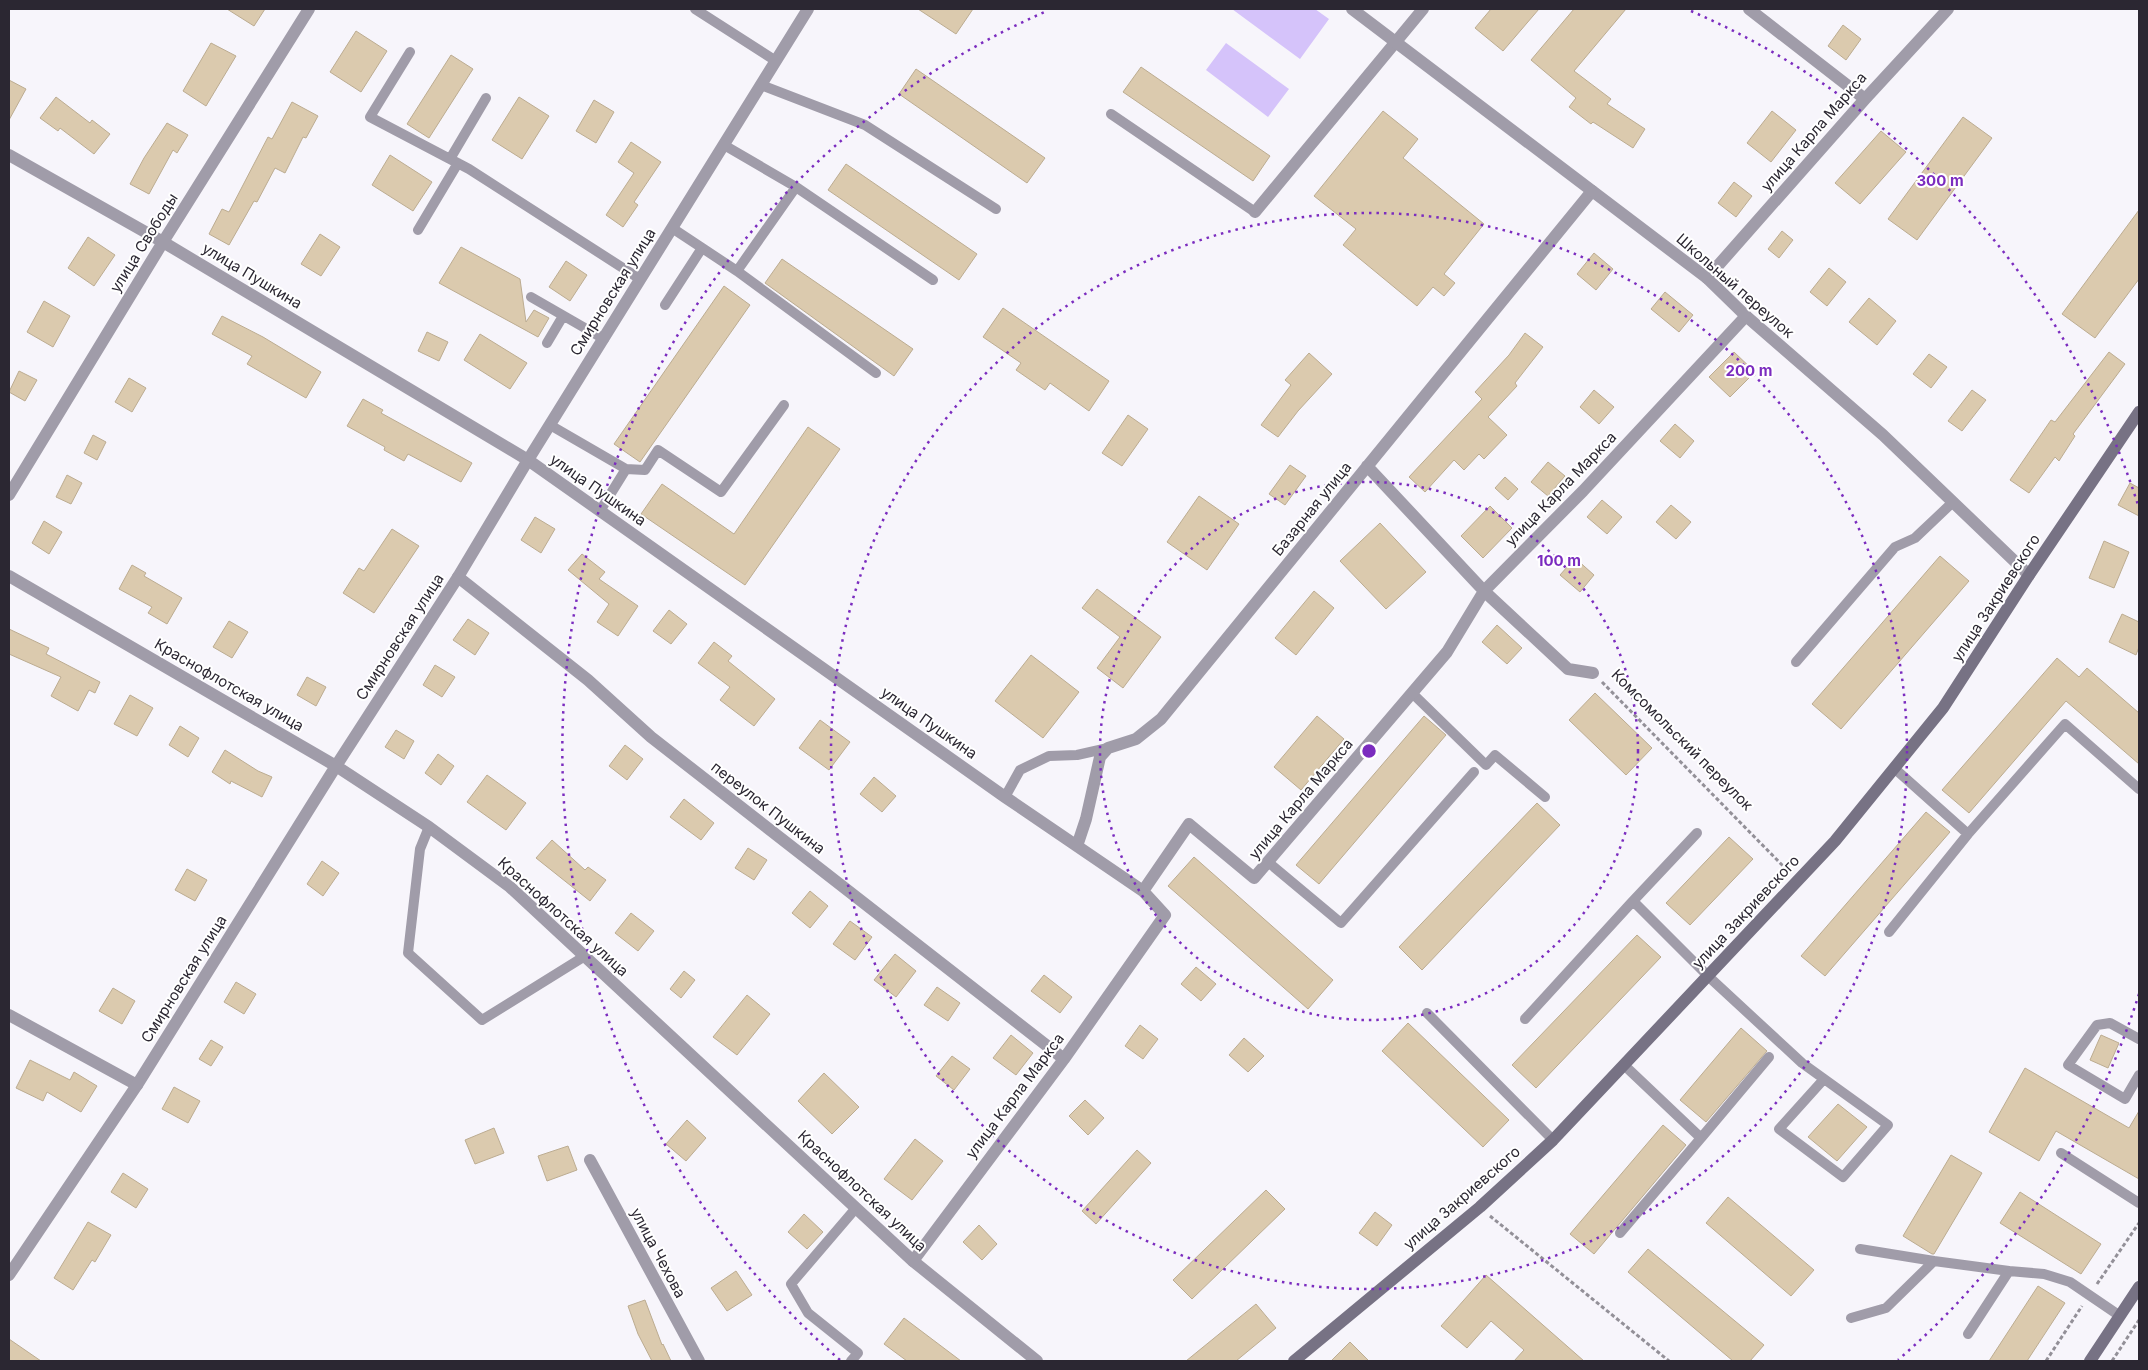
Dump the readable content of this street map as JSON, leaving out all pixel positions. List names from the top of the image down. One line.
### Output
{"streets":{"main road":["улица Закриевского"],"street":["улица Карла Маркса","улица Свободы","улица Пушкина","Школьный переулок","Смирновская улица","Базарная улица","Краснофлотская улица","Комсомольский переулок","переулок Пушкина","улица Чехова"]},"crossings":[["улица Карла Маркса","улица Пушкина"],["улица Карла Маркса","Школьный переулок"],["улица Карла Маркса","Краснофлотская улица"],["улица Карла Маркса","Комсомольский переулок"],["улица Карла Маркса","переулок Пушкина"],["улица Свободы","улица Пушкина"],["улица Пушкина","Смирновская улица"],["Школьный переулок","Базарная улица"],["Школьный переулок","улица Закриевского"],["Смирновская улица","Краснофлотская улица"],["Смирновская улица","переулок Пушкина"],["Базарная улица","Комсомольский переулок"],["улица Закриевского","Комсомольский переулок"]],"rings":["300 m","200 m","100 m"]}
